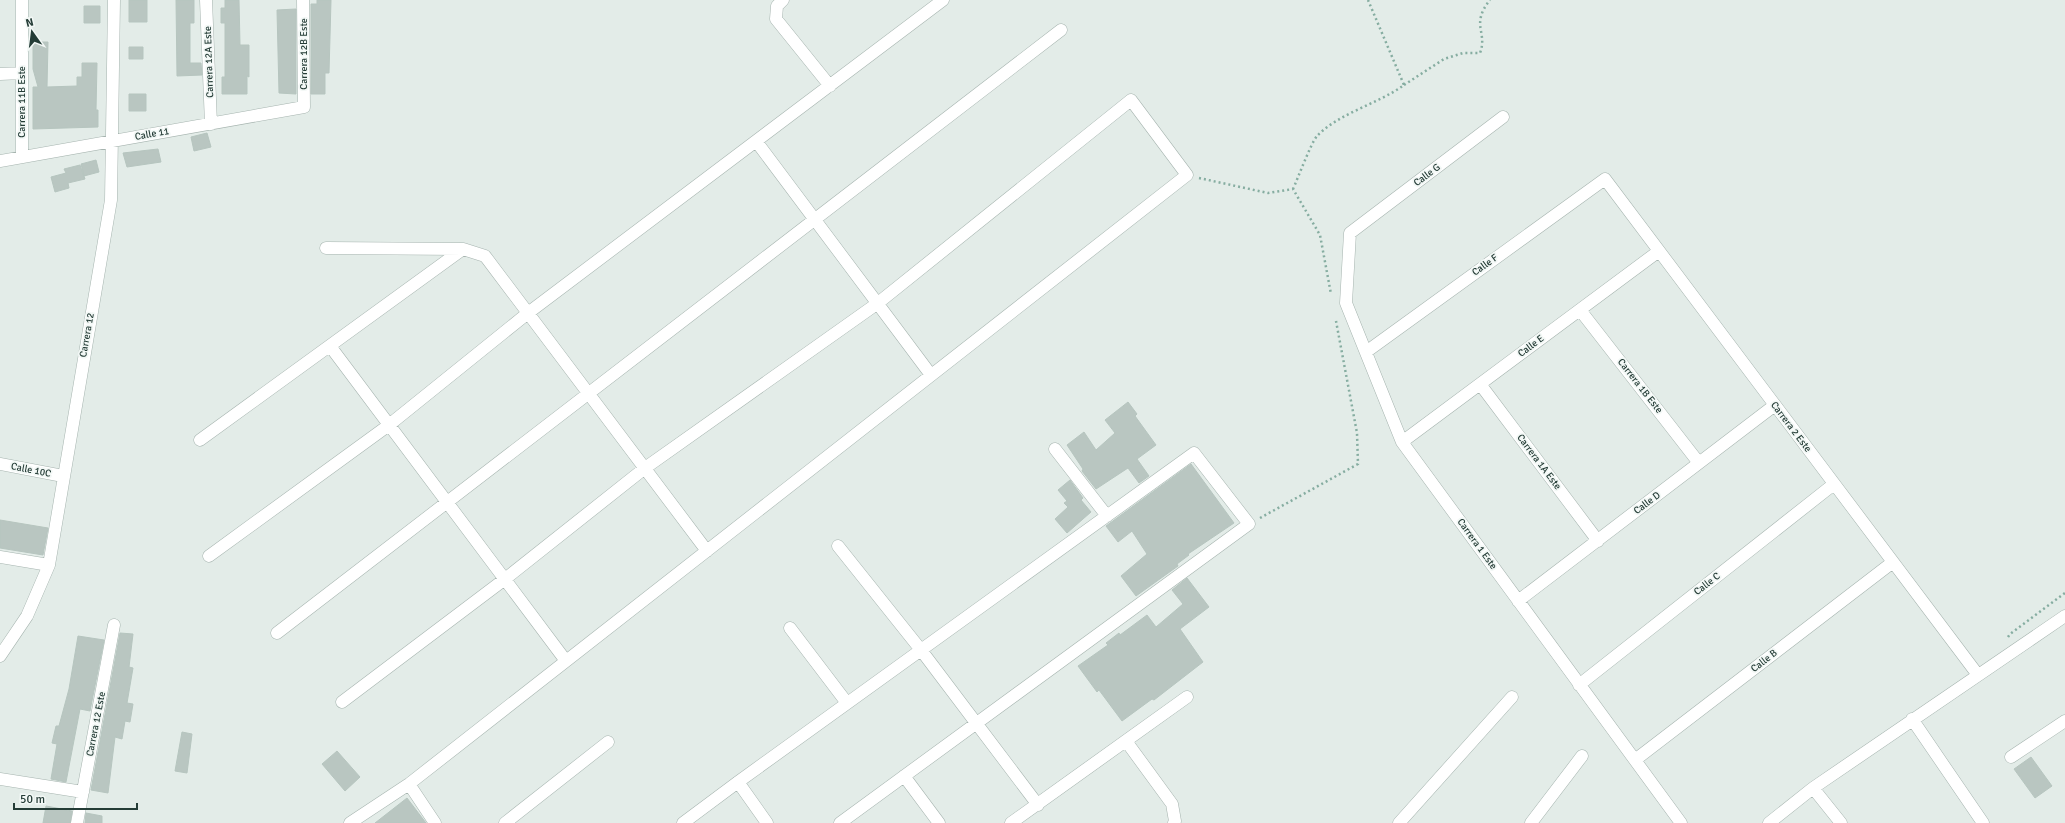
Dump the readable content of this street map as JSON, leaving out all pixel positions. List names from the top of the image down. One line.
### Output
{"streets":{"street":["Carrera 12B Este","Carrera 12A Este","Carrera 11B Este","Calle 11","Calle G","Calle F","Carrera 12","Calle E","Carrera 1B Este","Carrera 2 Este","Carrera 1A Este","Calle 10C","Calle D","Carrera 1 Este","Calle C","Calle B","Carrera 12 Este"]},"crossings":[["Carrera 12B Este","Calle 11"],["Carrera 12A Este","Calle 11"],["Carrera 11B Este","Calle 11"],["Calle 11","Carrera 12"],["Calle G","Carrera 1 Este"],["Calle F","Carrera 2 Este"],["Calle F","Carrera 1 Este"],["Carrera 12","Calle 10C"],["Calle E","Carrera 1B Este"],["Calle E","Carrera 2 Este"],["Calle E","Carrera 1A Este"],["Calle E","Carrera 1 Este"],["Carrera 1B Este","Calle D"],["Carrera 2 Este","Calle D"],["Carrera 2 Este","Calle C"],["Carrera 2 Este","Calle B"],["Carrera 1A Este","Calle D"],["Calle D","Carrera 1 Este"],["Carrera 1 Este","Calle C"],["Carrera 1 Este","Calle B"]],"scale_bar":"50 m","north":"top"}
